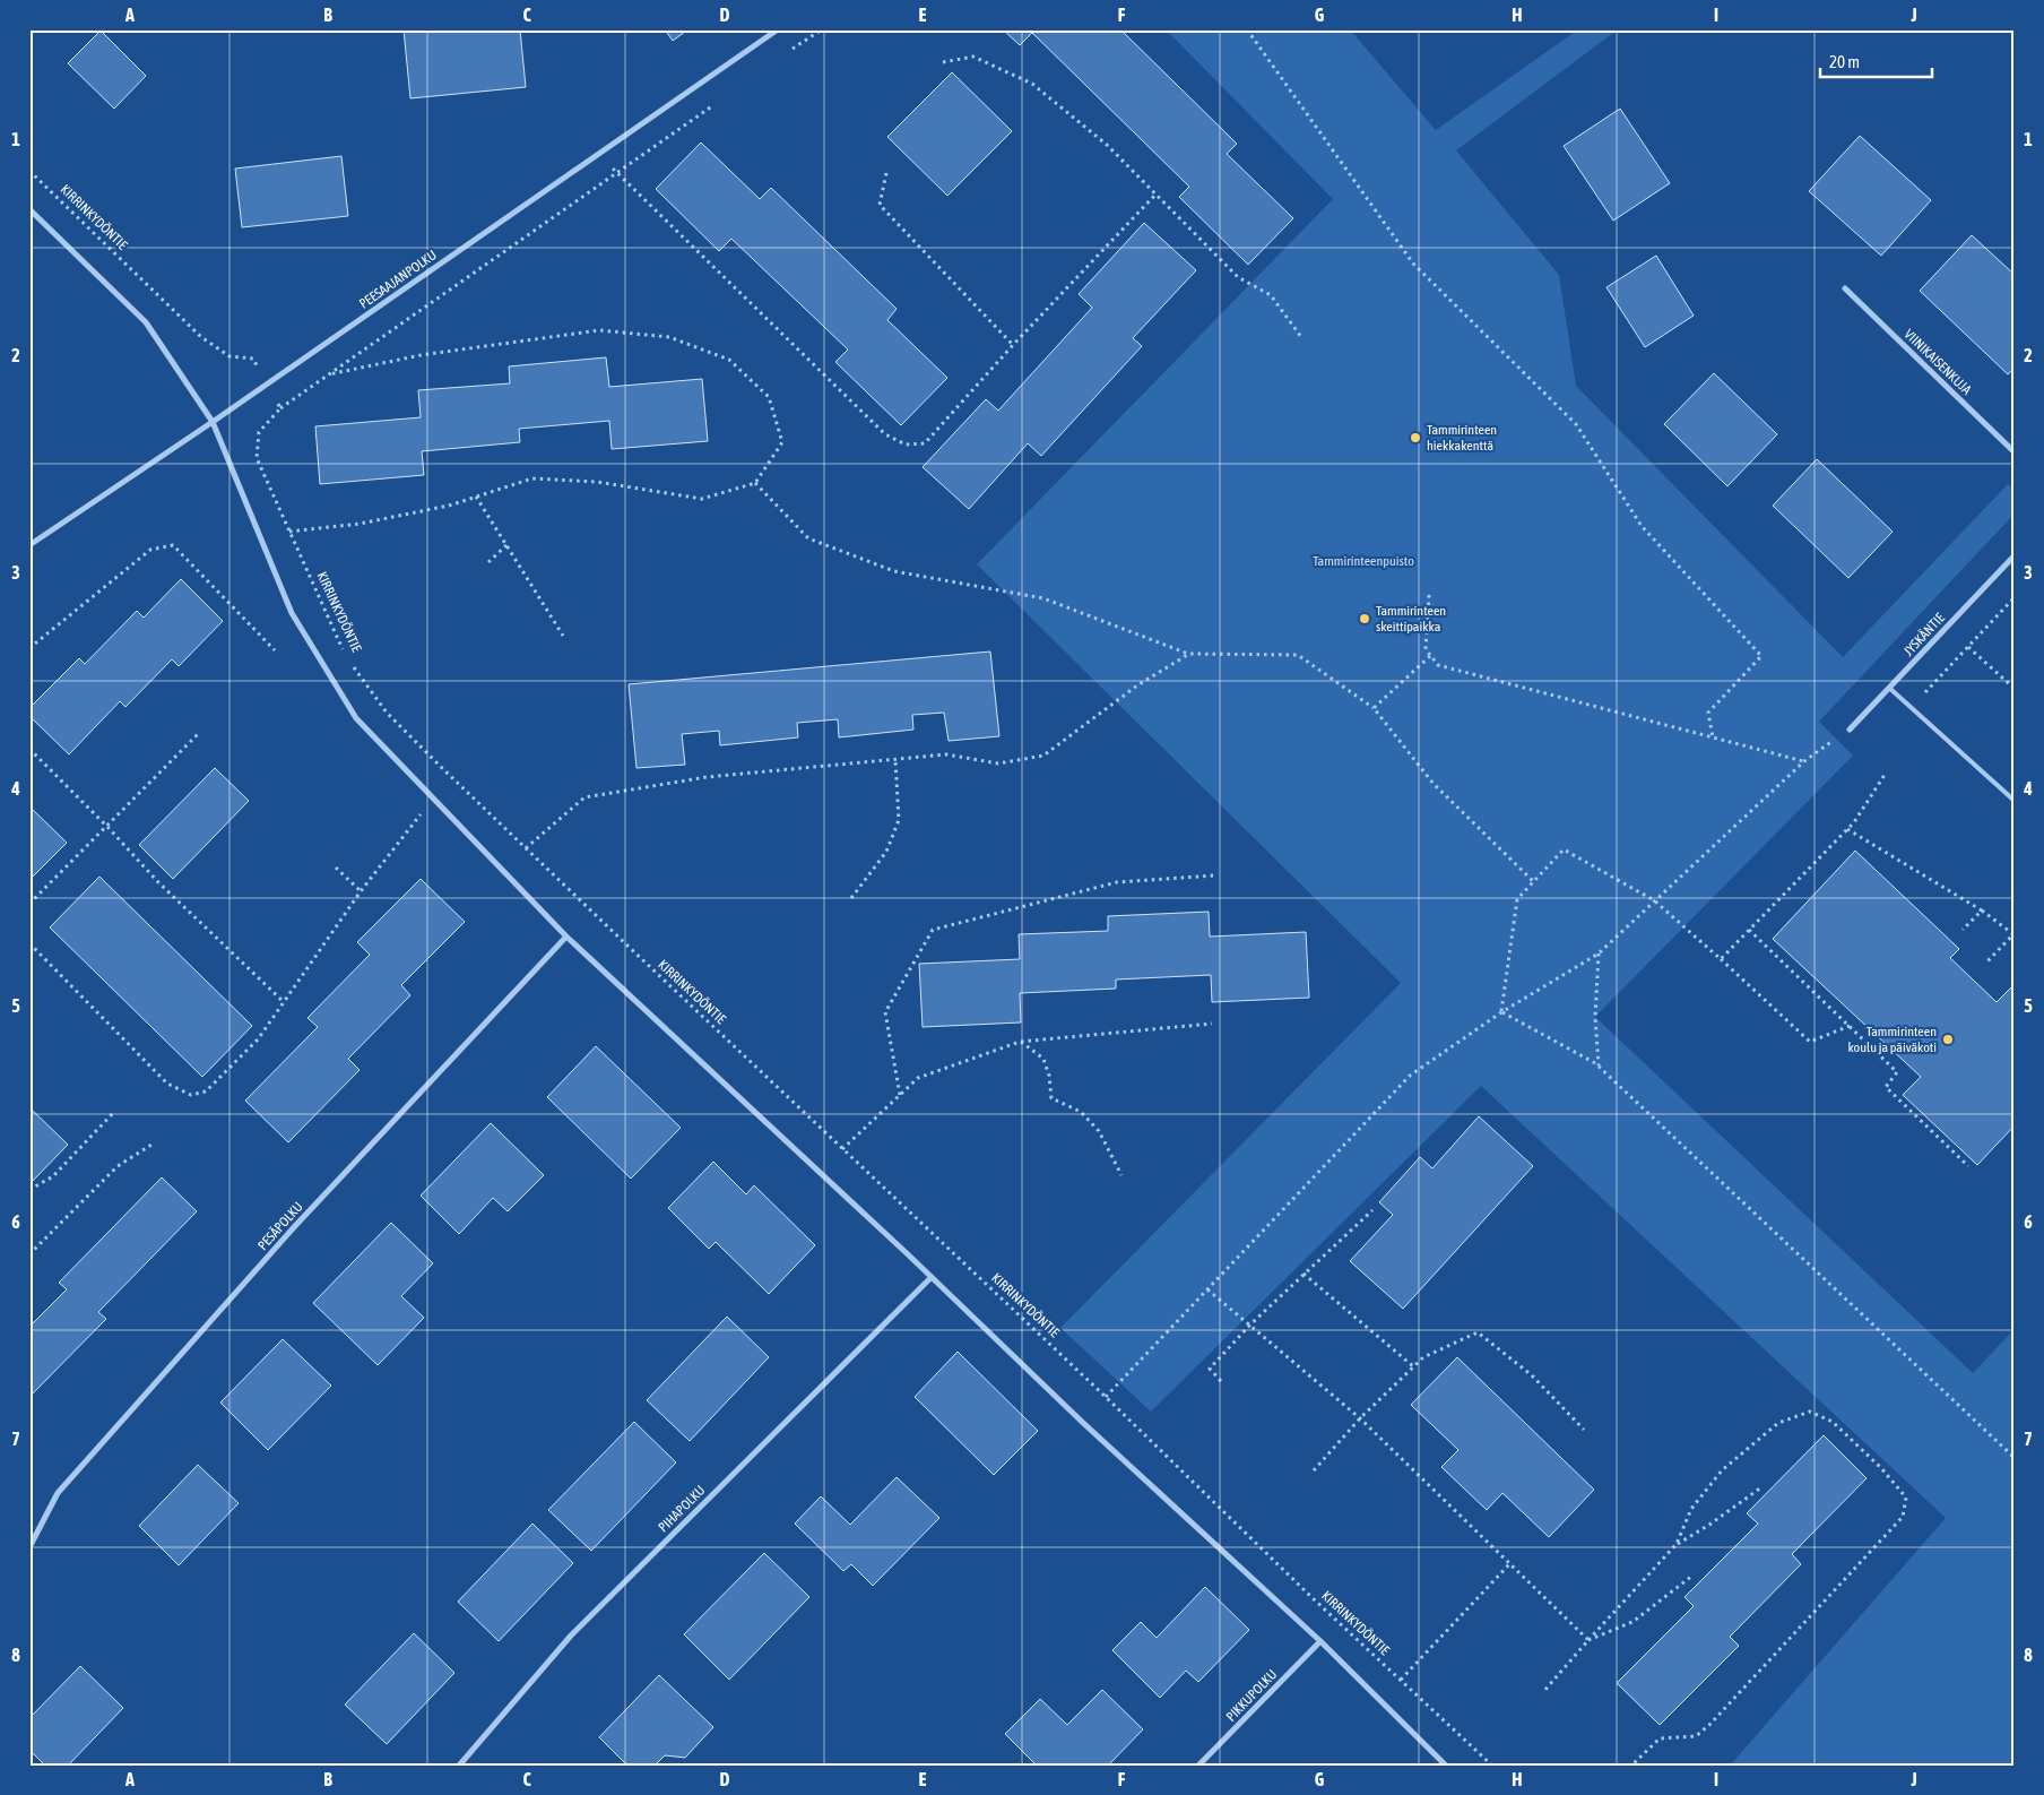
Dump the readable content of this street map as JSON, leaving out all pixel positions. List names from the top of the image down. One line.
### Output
{"streets":{"street":["PEESAAJANPOLKU","VIINIKAISENKUJA","JYSKÄNTIE","PESÄPOLKU","PIHAPOLKU","PIKKUPOLKU"],"path":["KIRRINKYDÖNTIE"]},"crossings":[["KIRRINKYDÖNTIE","PEESAAJANPOLKU"]],"parks":["Tammirinteenpuisto"],"places":["Tammirinteen hiekkakenttä","Tammirinteen skeittipaikka","Tammirinteen koulu ja päiväkoti"],"scale_bar":"20 m","grid":{"columns":["A","B","C","D","E","F","G","H","I","J"],"rows":["1","2","3","4","5","6","7","8"]}}
